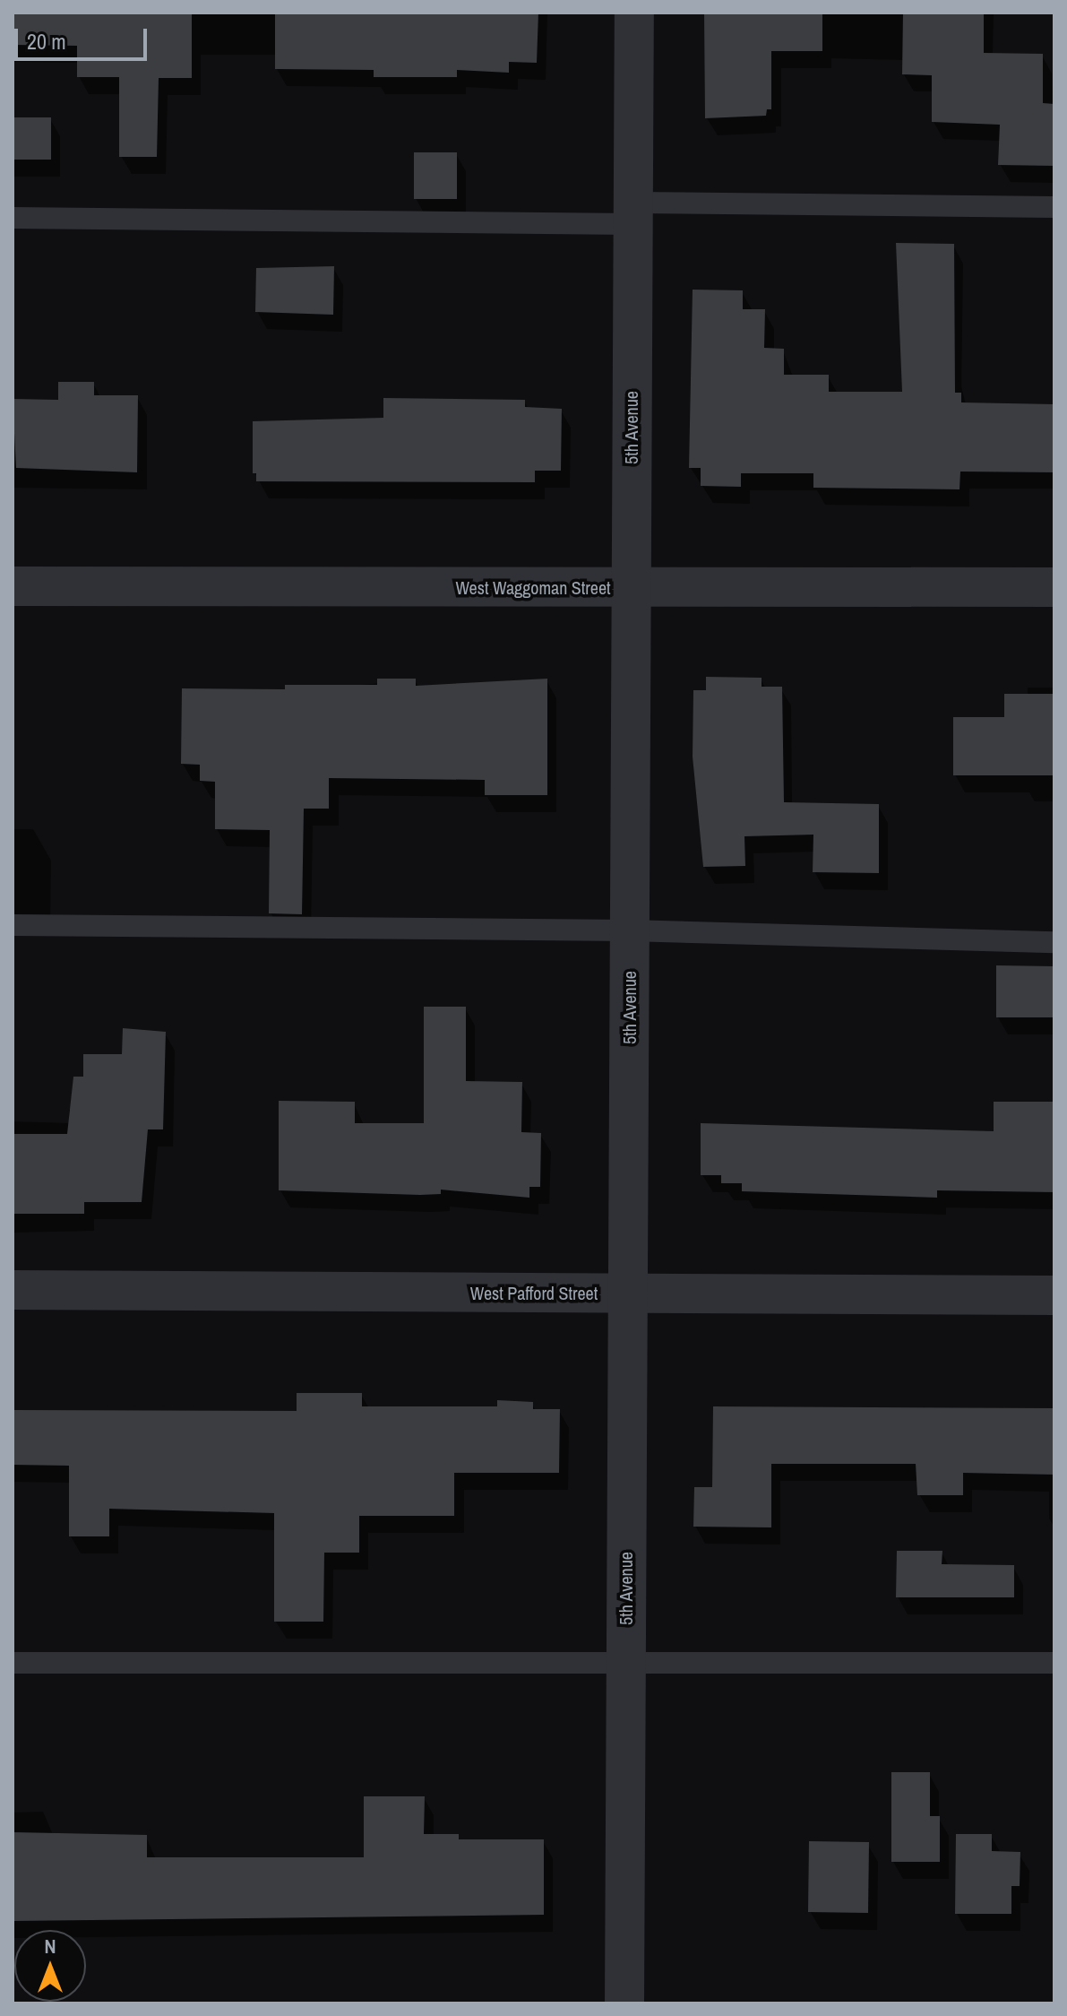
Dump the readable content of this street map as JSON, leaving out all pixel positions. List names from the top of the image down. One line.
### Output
{"streets":{"street":["5th Avenue","West Waggoman Street","West Pafford Street"]},"crossings":[["5th Avenue","West Waggoman Street"],["5th Avenue","West Pafford Street"]],"scale_bar":"20 m","north":"top"}
